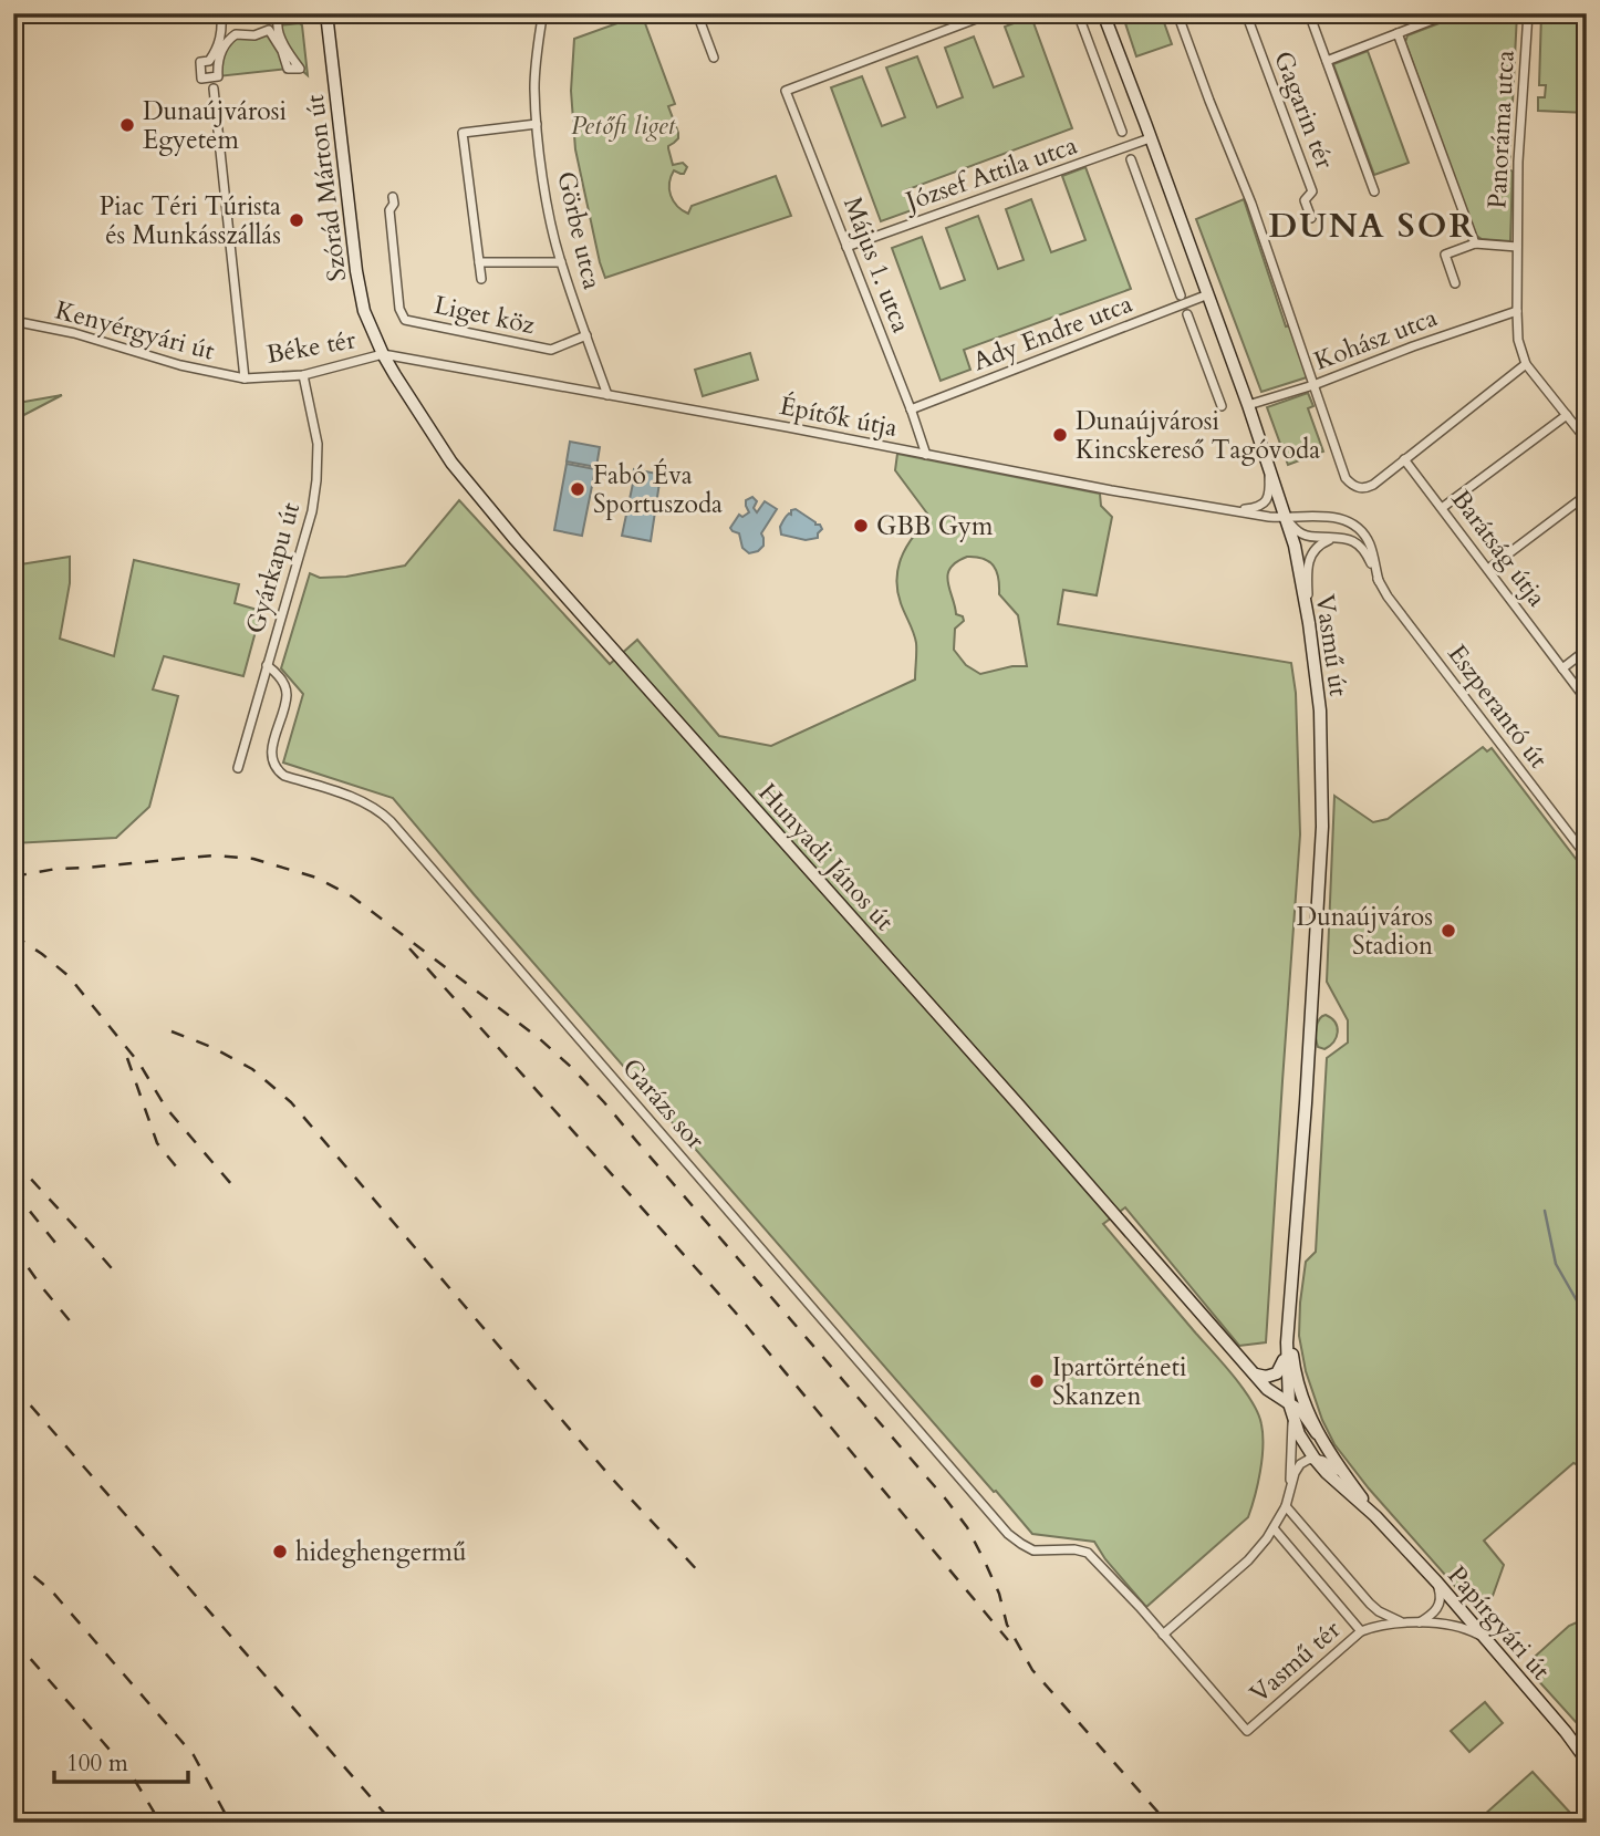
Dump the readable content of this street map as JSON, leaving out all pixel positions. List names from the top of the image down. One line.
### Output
{"streets":{"street":["Gagarin tér","Panoráma utca","József Attila utca","Szórád Márton út","Görbe utca","Május 1. utca","Liget köz","Kenyérgyári út","Ady Endre utca","Kohász utca","Béke tér","Építők útja","Barátság útja","Gyárkapu út","Vasmű út","Eszperantó út","Hunyadi János út","Garázs sor","Papírgyári út","Vasmű tér"]},"crossings":[["József Attila utca","Május 1. utca"],["József Attila utca","Vasmű út"],["Szórád Márton út","Béke tér"],["Szórád Márton út","Építők útja"],["Szórád Márton út","Hunyadi János út"],["Görbe utca","Liget köz"],["Görbe utca","Építők útja"],["Május 1. utca","Ady Endre utca"],["Május 1. utca","Építők útja"],["Kenyérgyári út","Béke tér"],["Ady Endre utca","Vasmű út"],["Kohász utca","Vasmű út"],["Béke tér","Építők útja"],["Béke tér","Gyárkapu út"],["Béke tér","Hunyadi János út"],["Építők útja","Vasmű út"],["Építők útja","Eszperantó út"],["Építők útja","Hunyadi János út"],["Gyárkapu út","Garázs sor"],["Vasmű út","Eszperantó út"],["Garázs sor","Vasmű tér"],["Papírgyári út","Vasmű tér"]],"districts":["DUNA SOR"],"parks":["Petőfi liget"],"places":["Dunaújvárosi Egyetem","Piac Téri Túrista és Munkásszállás","Dunaújvárosi Kincskereső Tagóvoda","Fabó Éva Sportuszoda","GBB Gym","Dunaújváros Stadion","Ipartörténeti Skanzen","hideghengermű"],"scale_bar":"100 m"}
